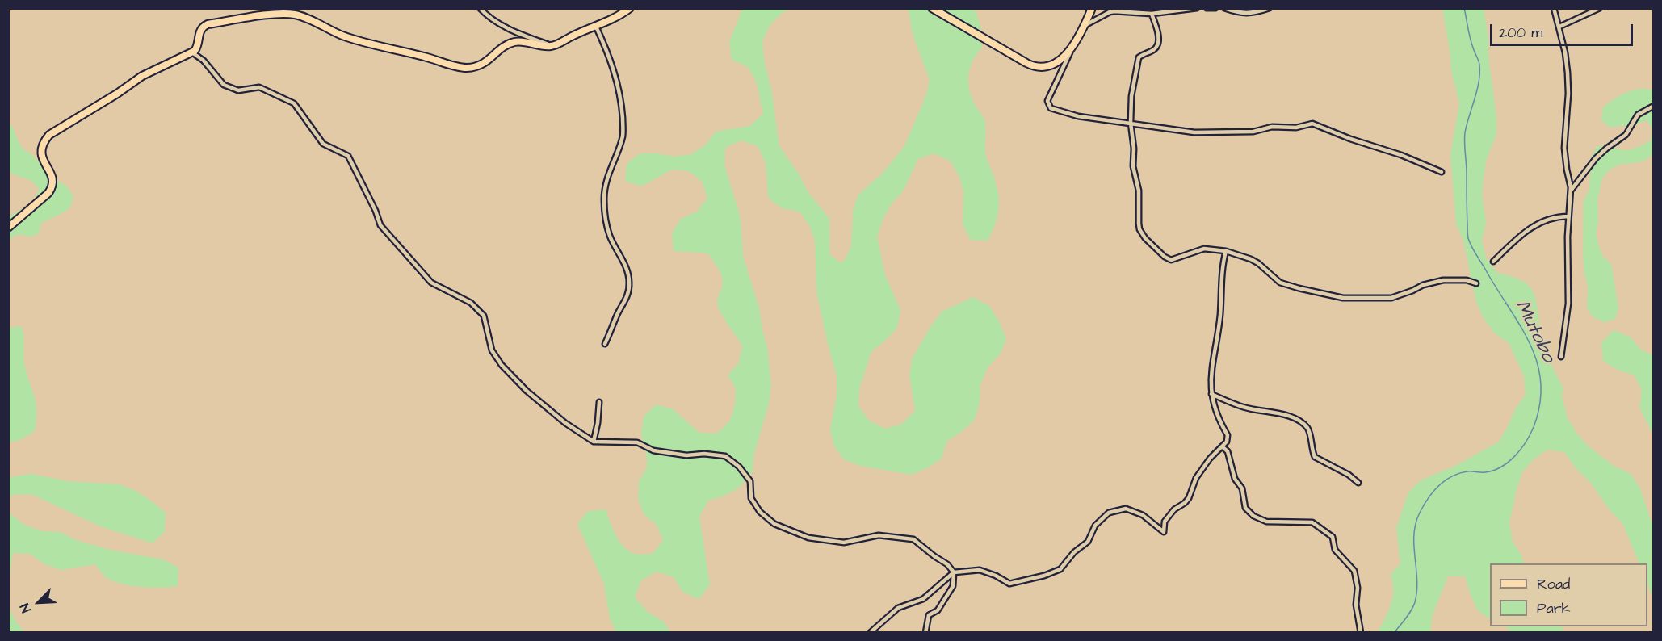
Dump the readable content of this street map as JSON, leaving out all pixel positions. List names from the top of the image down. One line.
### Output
{"water":["Mutobo"],"legend":["Road","Park"],"scale_bar":"200 m","north":"bottom left"}
